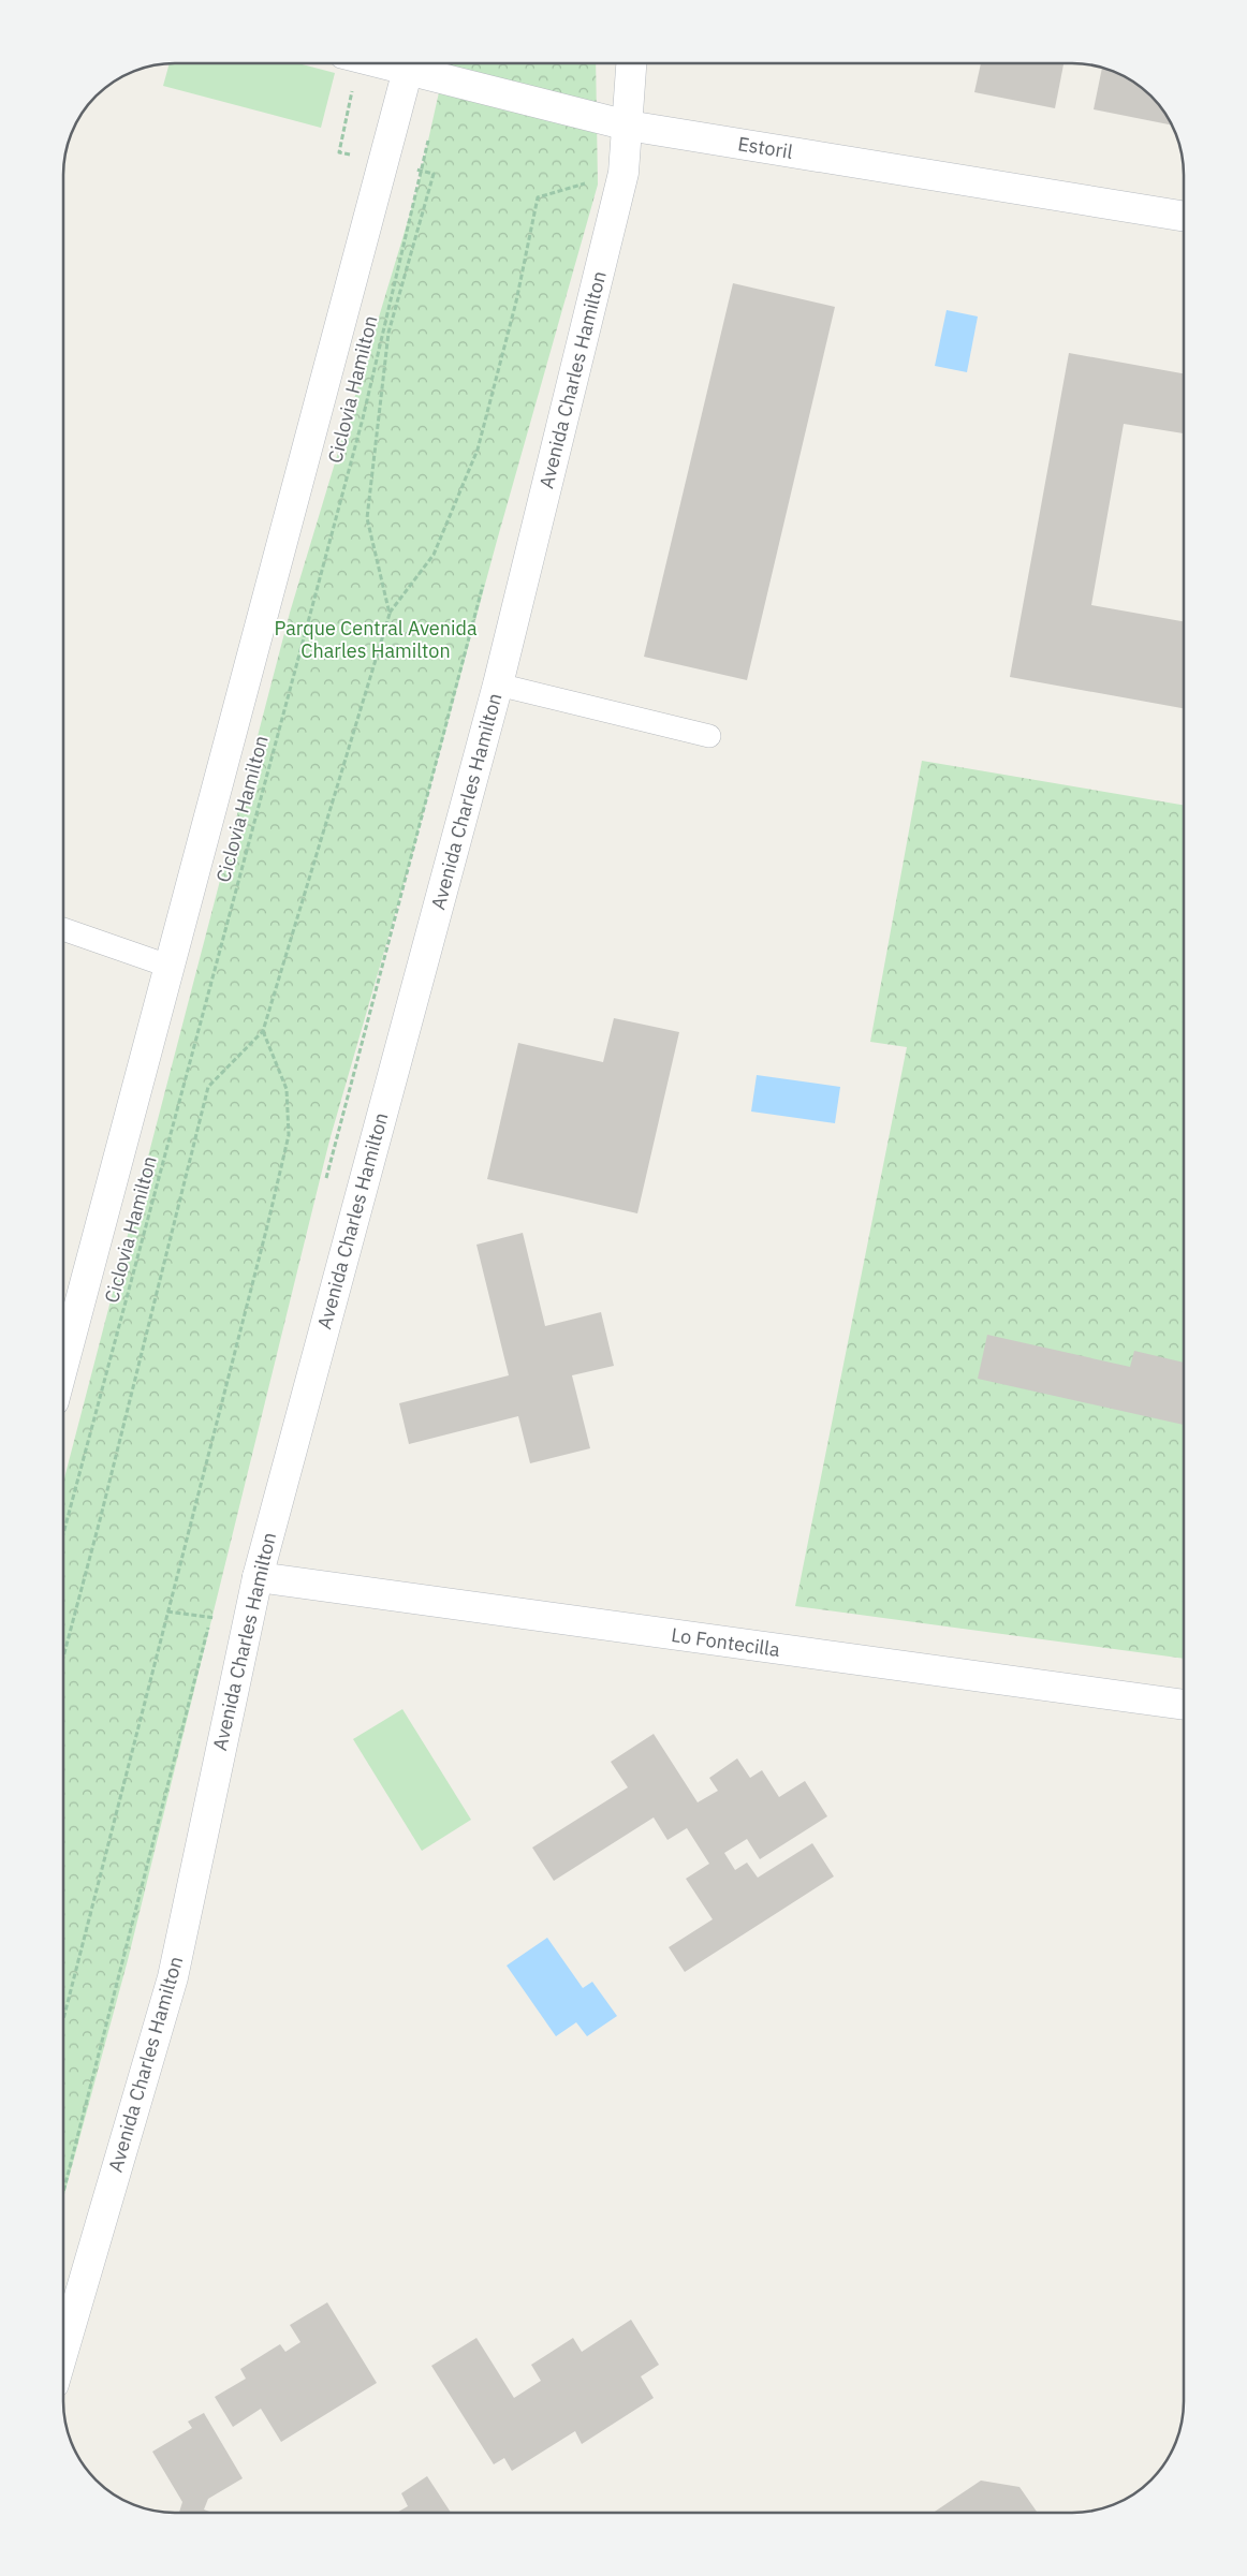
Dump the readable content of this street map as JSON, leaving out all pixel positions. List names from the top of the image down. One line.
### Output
{"streets":{"main road":["Estoril","Avenida Charles Hamilton","Lo Fontecilla"],"path":["Ciclovia Hamilton"]},"crossings":[["Estoril","Avenida Charles Hamilton"],["Avenida Charles Hamilton","Lo Fontecilla"]],"parks":["Parque Central Avenida Charles Hamilton"]}
